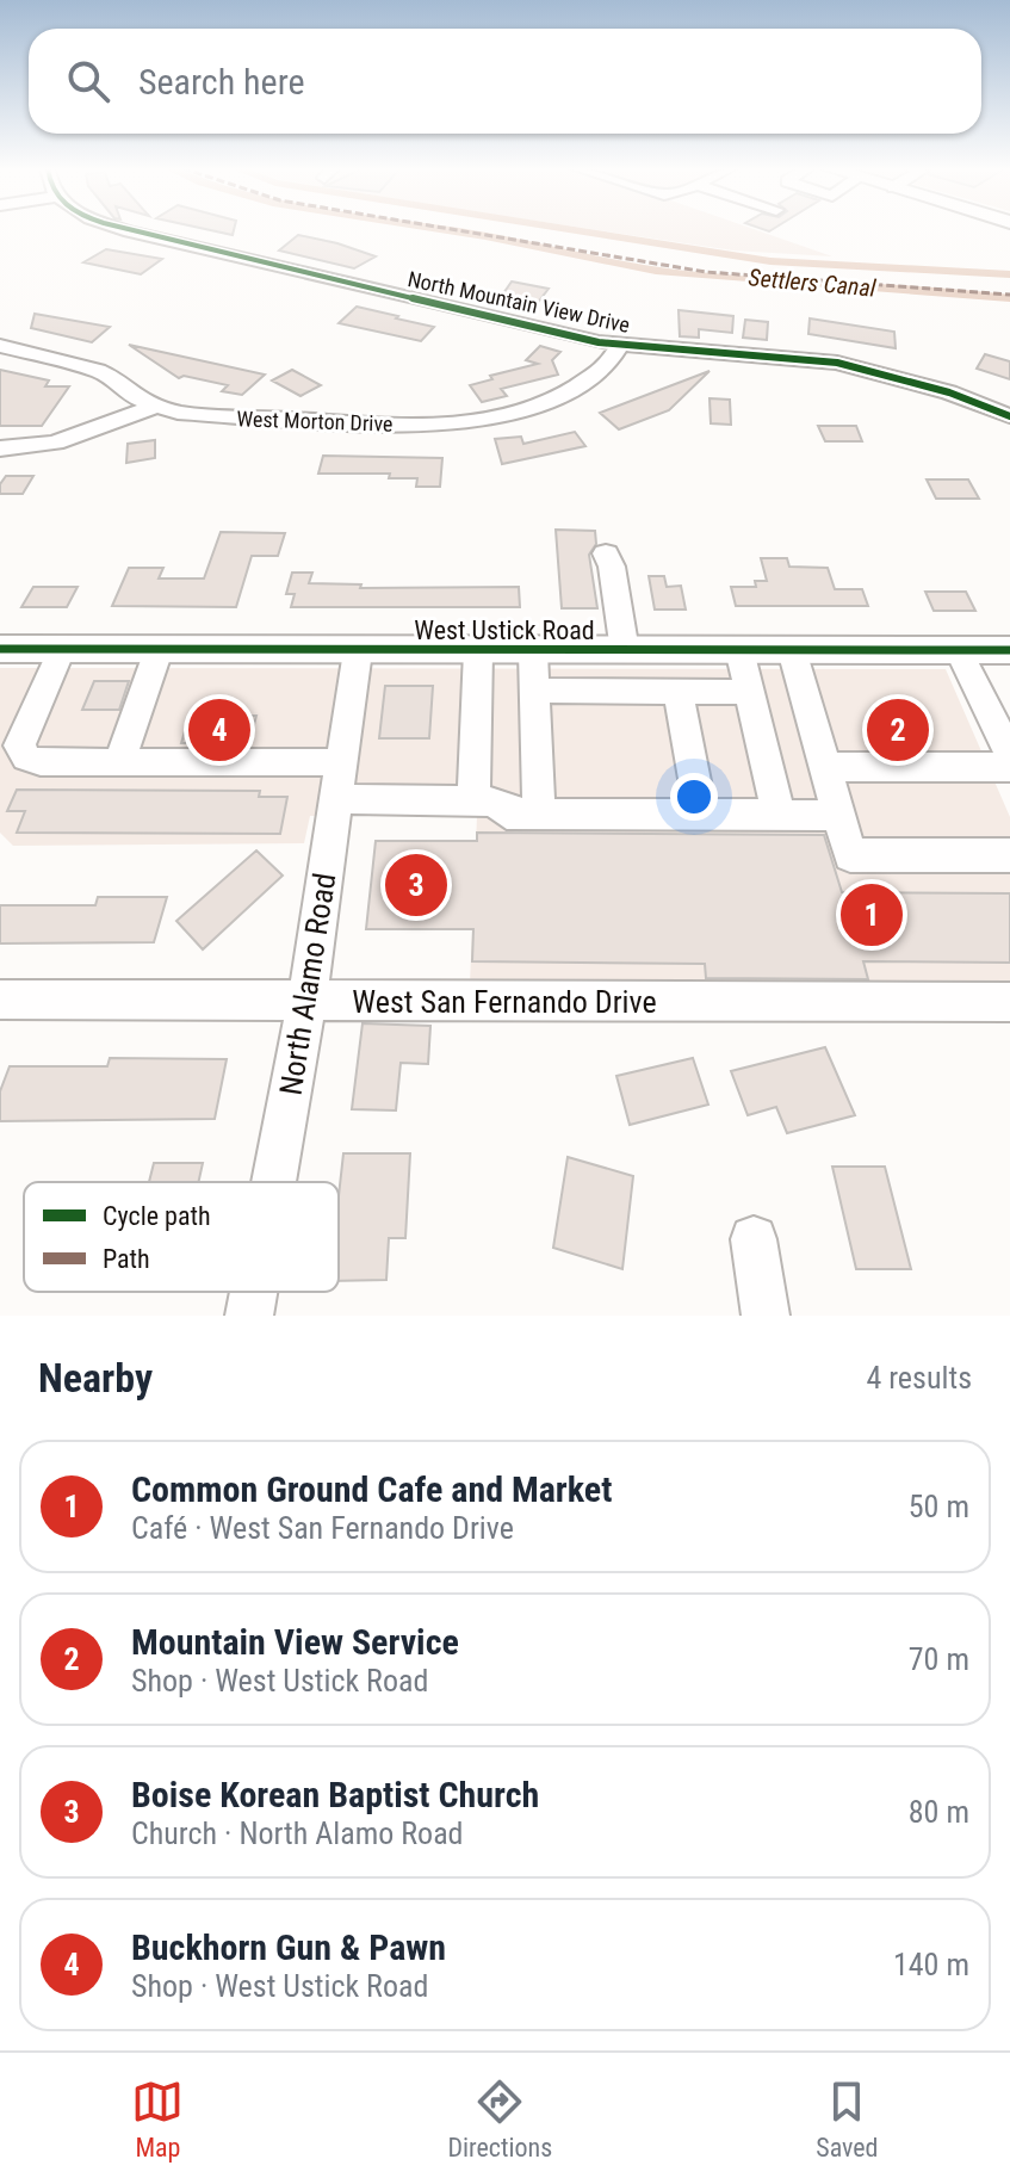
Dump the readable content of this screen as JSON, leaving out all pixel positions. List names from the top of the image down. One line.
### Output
{"streets":{"main road":["West Ustick Road"],"street":["North Mountain View Drive","West Morton Drive","North Alamo Road","West San Fernando Drive"]},"crossings":[["North Mountain View Drive","West Morton Drive"],["West Ustick Road","North Alamo Road"],["North Alamo Road","West San Fernando Drive"]],"water":["Settlers Canal"],"legend":["Cycle path","Path"],"page":{"search":"Search here","pins":["2","4","3","1"],"heading":["Nearby","4 results"],"list":[{"mark":"1","name":"Common Ground Cafe and Market","note":"Café · West San Fernando Drive","value":"50 m"},{"mark":"2","name":"Mountain View Service","note":"Shop · West Ustick Road","value":"70 m"},{"mark":"3","name":"Boise Korean Baptist Church","note":"Church · North Alamo Road","value":"80 m"},{"mark":"4","name":"Buckhorn Gun & Pawn","note":"Shop · West Ustick Road","value":"140 m"}],"nav":["Map","Directions","Saved"]}}
